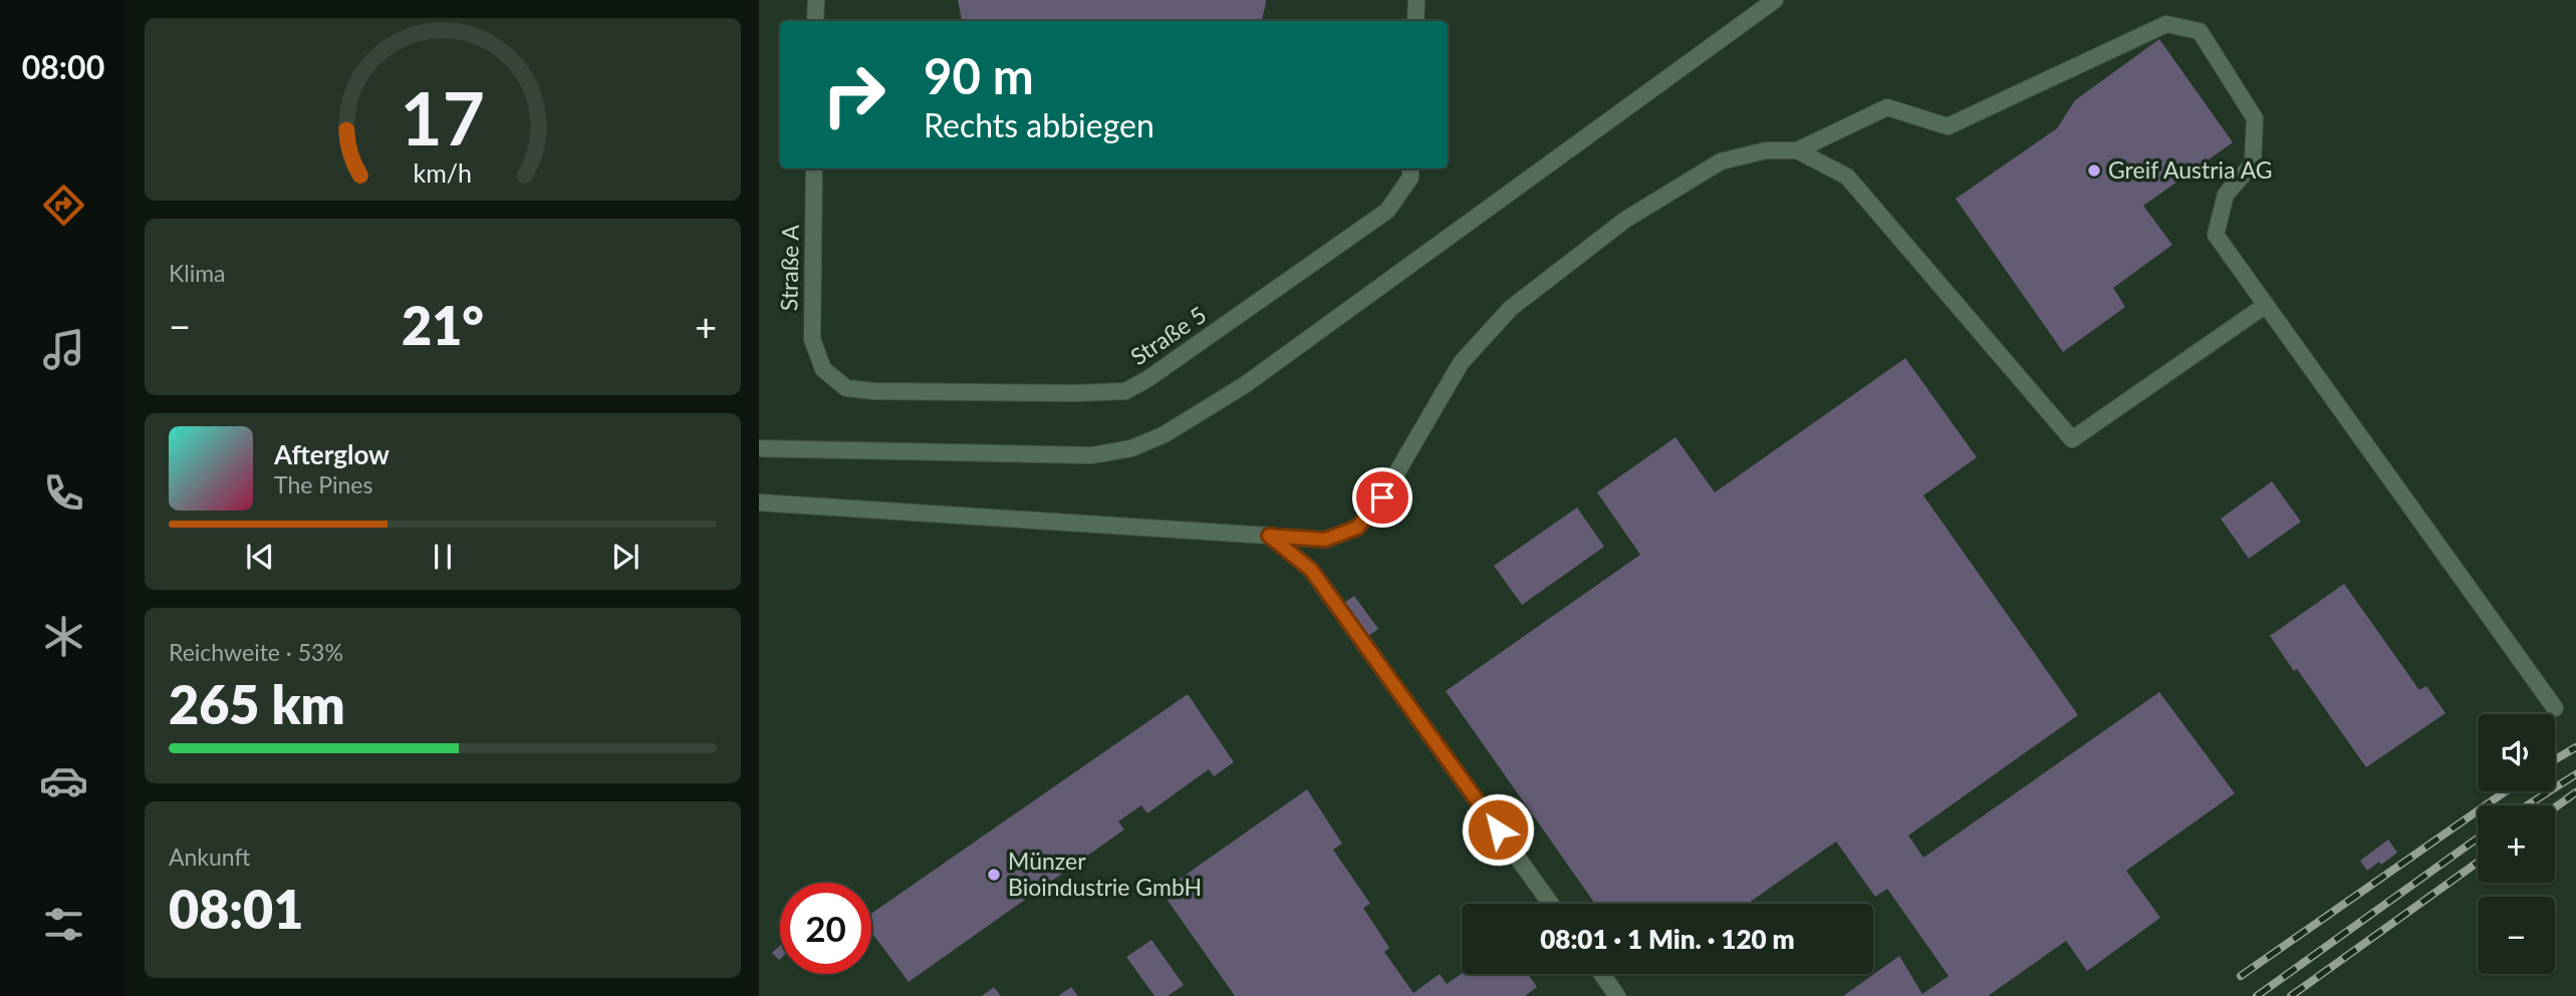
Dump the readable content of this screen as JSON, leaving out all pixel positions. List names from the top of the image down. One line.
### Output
{"streets":{"lane":["Straße A","Straße 5"]},"crossings":[["Straße A","Straße 5"]],"places":["Greif Austria AG","Münzer Bioindustrie GmbH"],"page":{"tabs":"08:00","turn":["90 m","Rechts abbiegen"],"tile":["Klima",["Reichweite · 53%","265 km"],["Ankunft","08:01"]],"heat":["−","21°","+"],"song":["Afterglow","The Pines"],"map_buttons":["+","−"],"limit":"20","trip":"08:01 · 1 Min. · 120 m","gauge":["17","km/h"]}}
